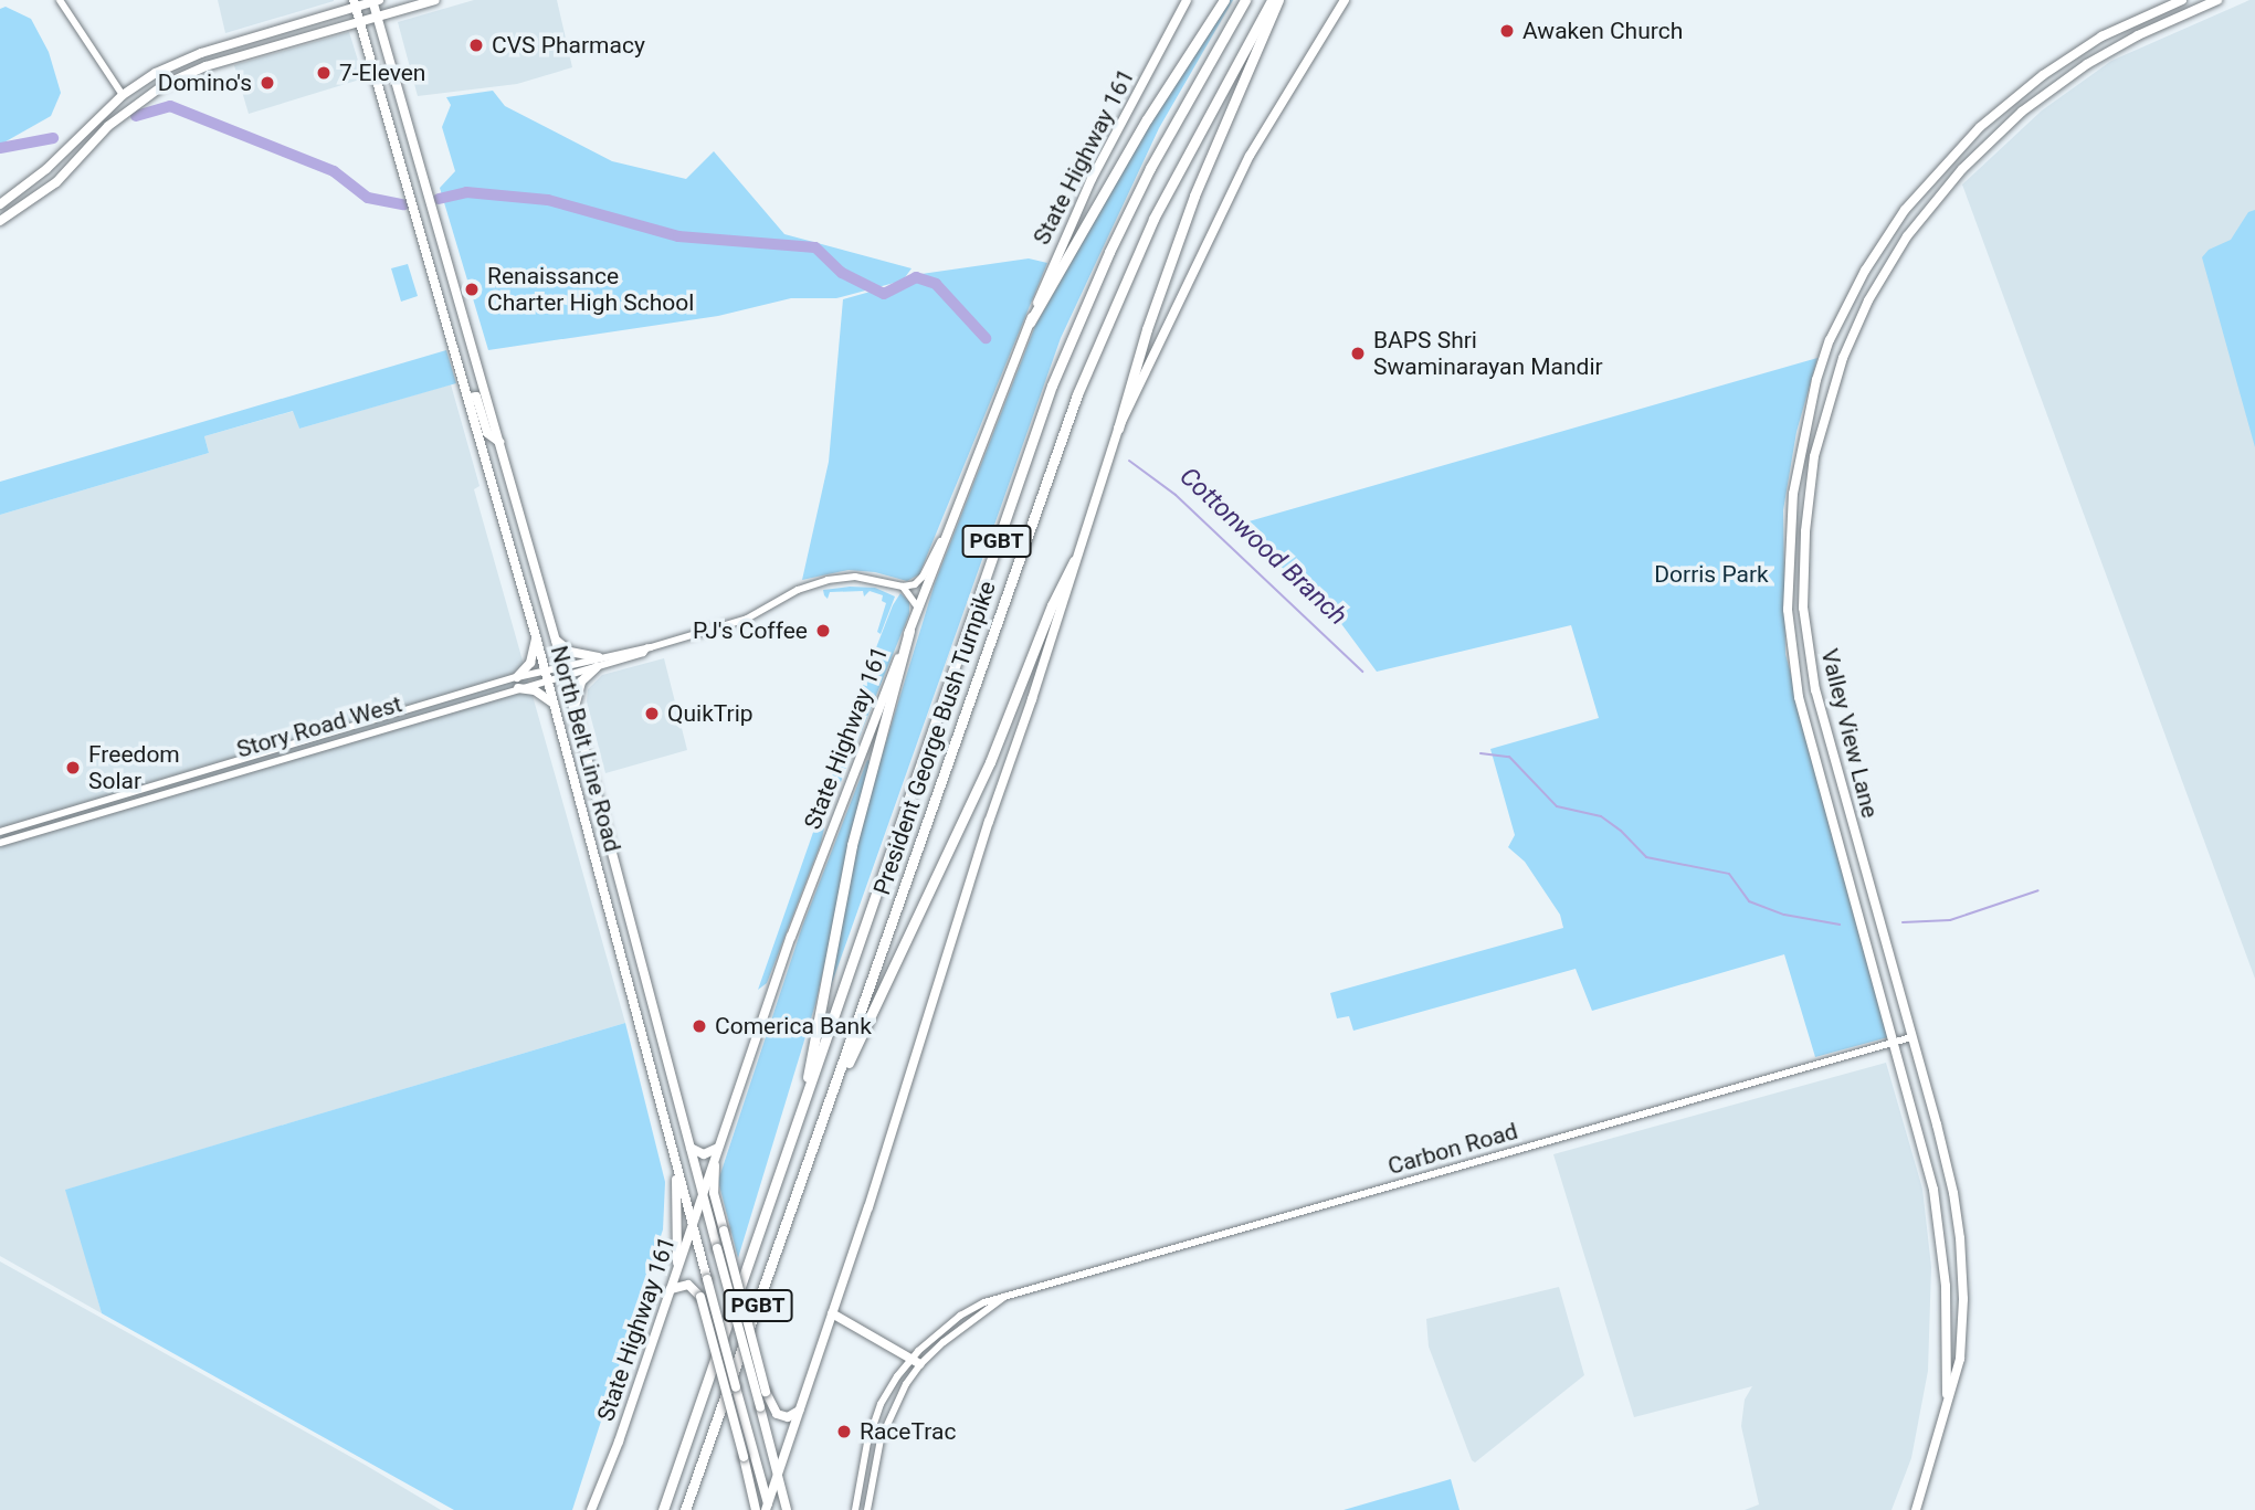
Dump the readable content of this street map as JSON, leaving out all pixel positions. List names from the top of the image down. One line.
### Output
{"streets":{"highway":["PGBT","President George Bush Turnpike"],"main road":["State Highway 161","Valley View Lane","North Belt Line Road"],"street":["Story Road West","Carbon Road"]},"crossings":[["State Highway 161","North Belt Line Road"],["Story Road West","North Belt Line Road"],["Valley View Lane","Carbon Road"]],"water":["Cottonwood Branch"],"parks":["Dorris Park"],"places":["Awaken Church","CVS Pharmacy","7-Eleven","Domino's","Renaissance Charter High School","BAPS Shri Swaminarayan Mandir","PJ's Coffee","QuikTrip","Freedom Solar","Comerica Bank","RaceTrac"]}
